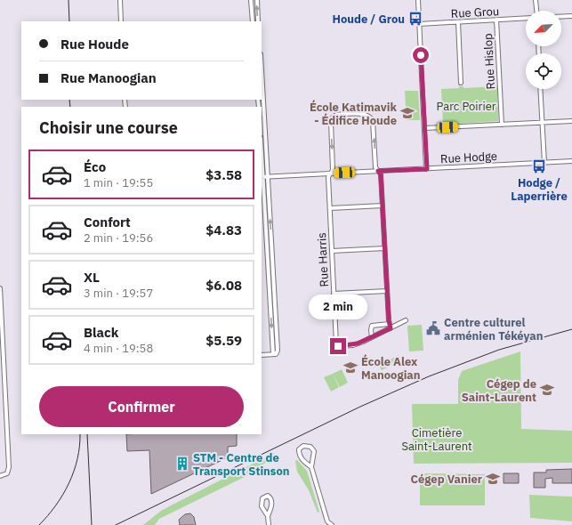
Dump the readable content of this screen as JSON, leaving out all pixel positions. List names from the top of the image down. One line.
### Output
{"streets":{"street":["Rue Grou","Rue Hislop","Rue Hodge","Rue Harris"]},"crossings":[["Rue Grou","Rue Hislop"],["Rue Hodge","Rue Harris"]],"parks":["Parc Poirier","Cimetière Saint-Laurent"],"places":{"bus stop":["Houde / Grou","Hodge / Laperrière"],"school or university":["École Katimavik - Édifice Houde","École Alex Manoogian","Cégep de Saint-Laurent","Cégep Vanier"],"public building":["Centre culturel arménien Tékéyan"],"building":["STM - Centre de Transport Stinson"]},"north":"bottom left","page":{"banner":["Rue Houde","Rue Manoogian"],"heading":"Choisir une course","list":[{"name":"Éco","note":"1 min · 19:55","value":"$3.58"},{"name":"Confort","note":"2 min · 19:56","value":"$4.83"},{"name":"XL","note":"3 min · 19:57","value":"$6.08"},{"name":"Black","note":"4 min · 19:58","value":"$5.59"}],"bubble":"2 min","buttons":"Confirmer"}}
